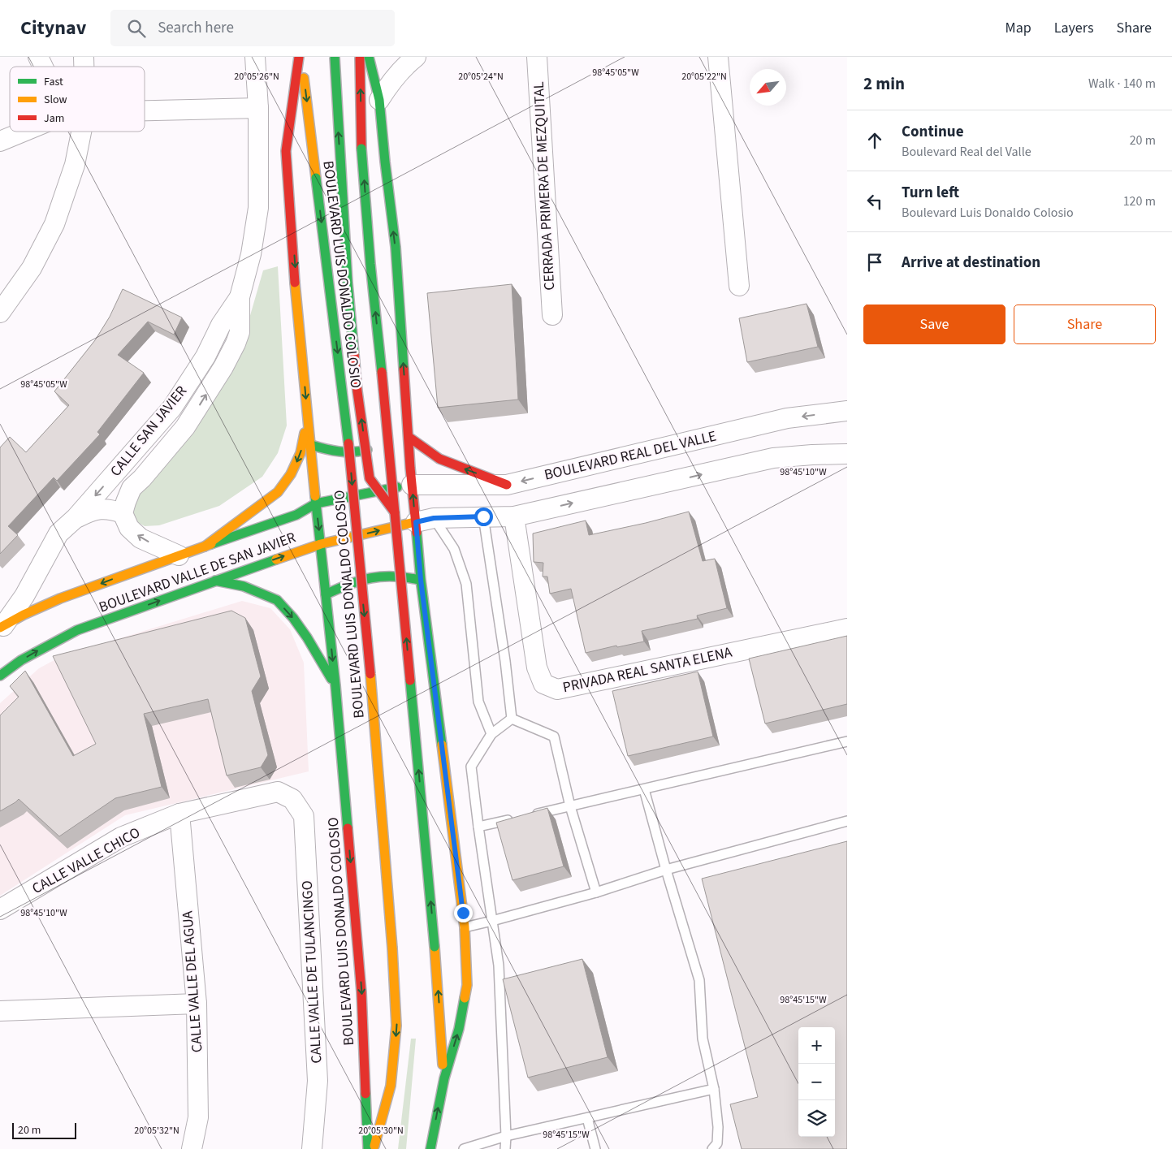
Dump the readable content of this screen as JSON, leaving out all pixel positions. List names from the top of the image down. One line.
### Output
{"streets":{"main road":["BOULEVARD LUIS DONALDO COLOSIO","BOULEVARD VALLE DE SAN JAVIER"],"street":["CERRADA PRIMERA DE MEZQUITAL","CALLE SAN JAVIER","BOULEVARD REAL DEL VALLE","PRIVADA REAL SANTA ELENA","CALLE VALLE CHICO","CALLE VALLE DE TULANCINGO","CALLE VALLE DEL AGUA"]},"crossings":[["BOULEVARD LUIS DONALDO COLOSIO","BOULEVARD REAL DEL VALLE"],["BOULEVARD LUIS DONALDO COLOSIO","BOULEVARD VALLE DE SAN JAVIER"],["CALLE SAN JAVIER","BOULEVARD VALLE DE SAN JAVIER"],["BOULEVARD REAL DEL VALLE","BOULEVARD VALLE DE SAN JAVIER"],["CALLE VALLE CHICO","CALLE VALLE DE TULANCINGO"],["CALLE VALLE CHICO","CALLE VALLE DEL AGUA"]],"legend":["Fast","Slow","Jam"],"scale_bar":"20 m","north":"bottom left","page":{"header":"Citynav","search":"Search here","nav":["Map","Layers","Share"],"heading":["2 min","Walk · 140 m"],"list":[["Continue","Boulevard Real del Valle","20 m"],["Turn left","Boulevard Luis Donaldo Colosio","120 m"],"Arrive at destination"],"buttons":["Save","Share"],"map_buttons":["+","−"],"scale":"20 m"},"coordinates":["98°45'05\"W","20°05'26\"N","20°05'24\"N","20°05'22\"N","98°45'10\"W","98°45'15\"W","20°05'32\"N","20°05'30\"N"]}
